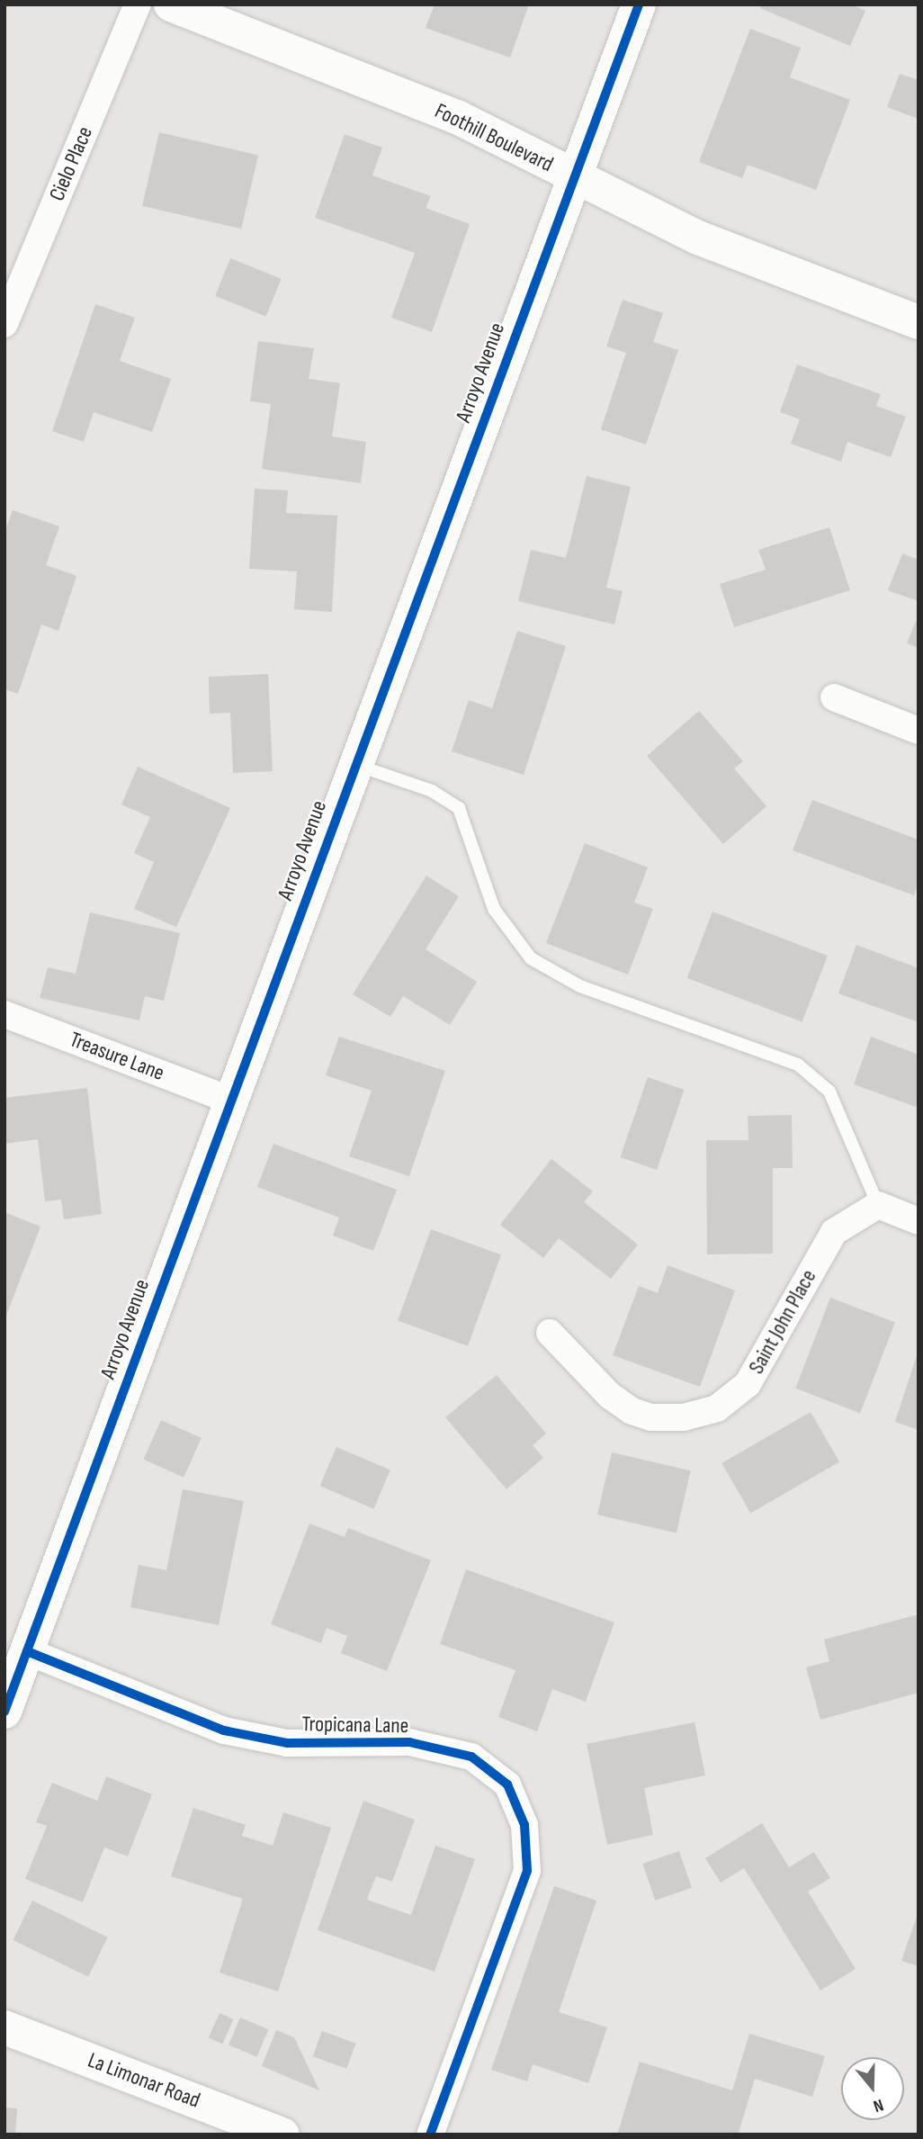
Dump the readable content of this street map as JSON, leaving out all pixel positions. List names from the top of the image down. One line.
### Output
{"streets":{"street":["Foothill Boulevard","Cielo Place","Arroyo Avenue","Treasure Lane","Saint John Place","Tropicana Lane","La Limonar Road"]},"crossings":[["Foothill Boulevard","Arroyo Avenue"],["Arroyo Avenue","Treasure Lane"],["Arroyo Avenue","Tropicana Lane"]],"north":"bottom"}
